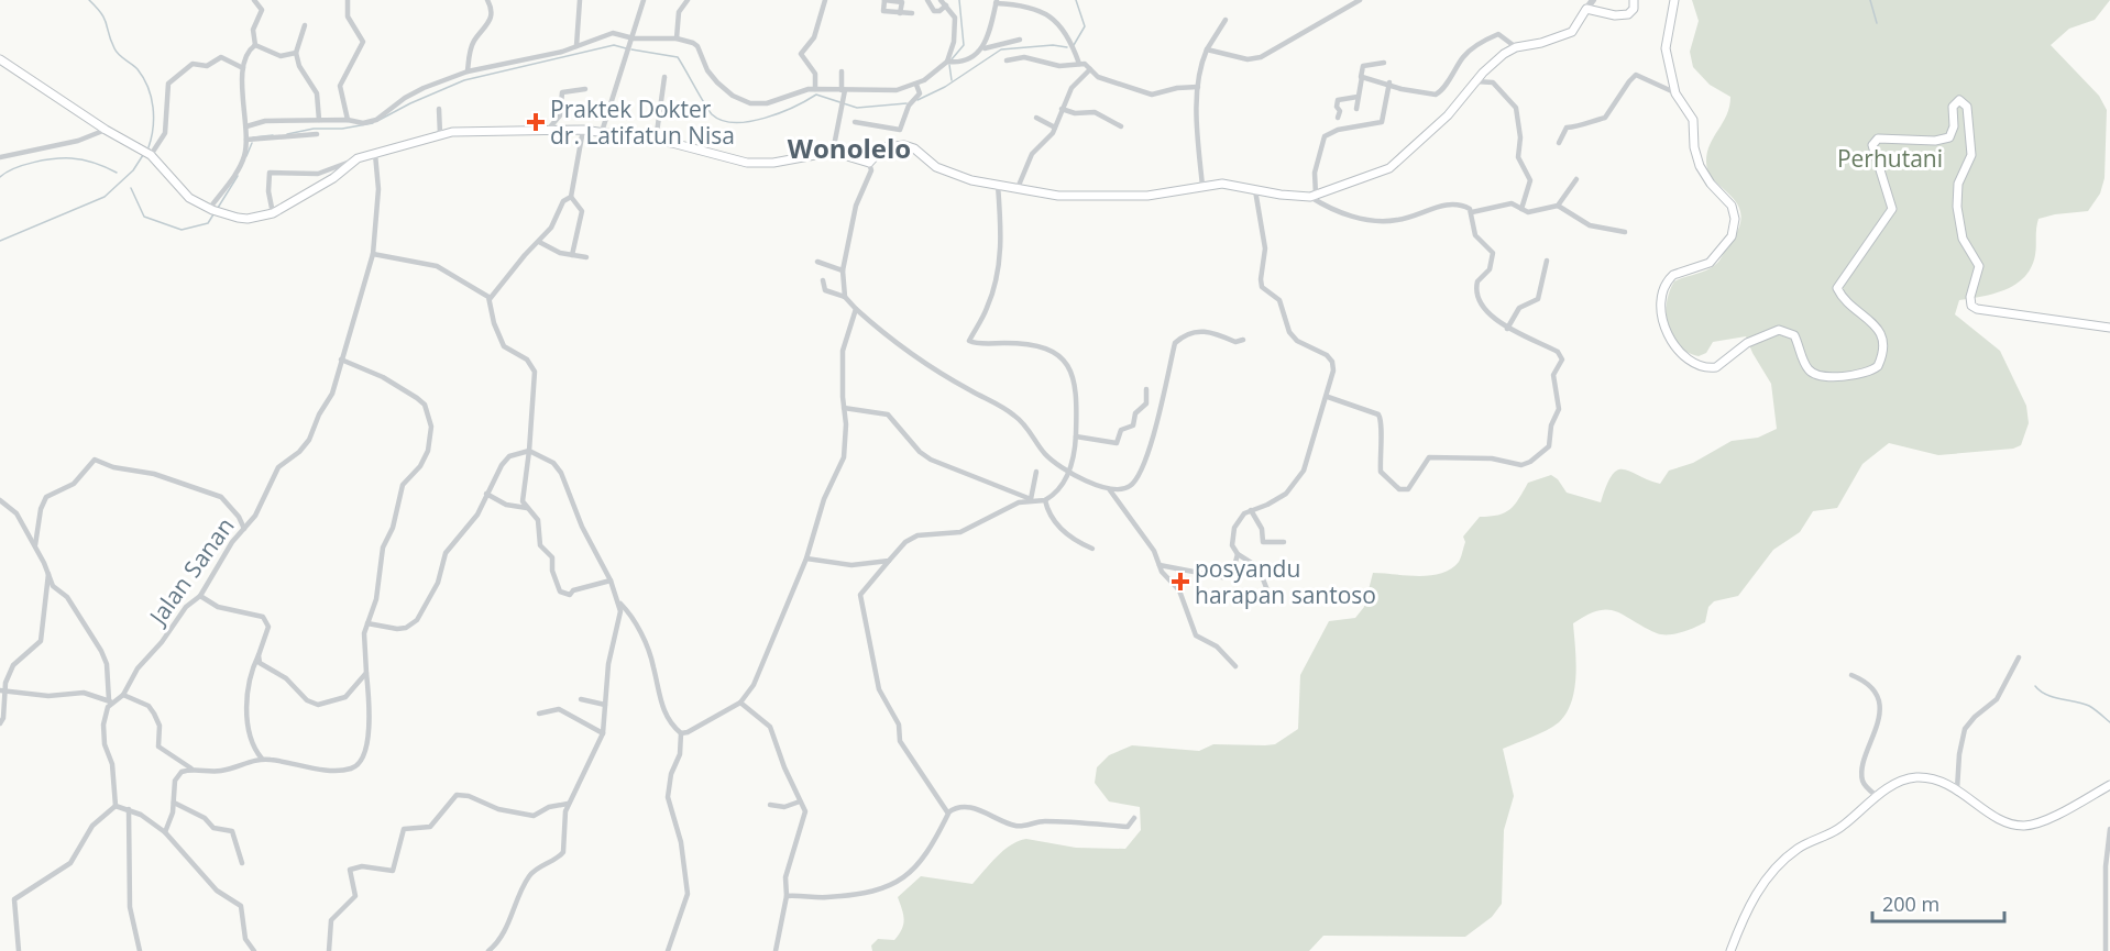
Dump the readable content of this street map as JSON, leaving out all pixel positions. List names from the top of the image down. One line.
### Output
{"streets":{"street":["Jalan Sanan"]},"districts":["Wonolelo"],"parks":["Perhutani"],"places":{"health":["Praktek Dokter dr. Latifatun Nisa","posyandu harapan santoso"]},"scale_bar":"200 m"}
